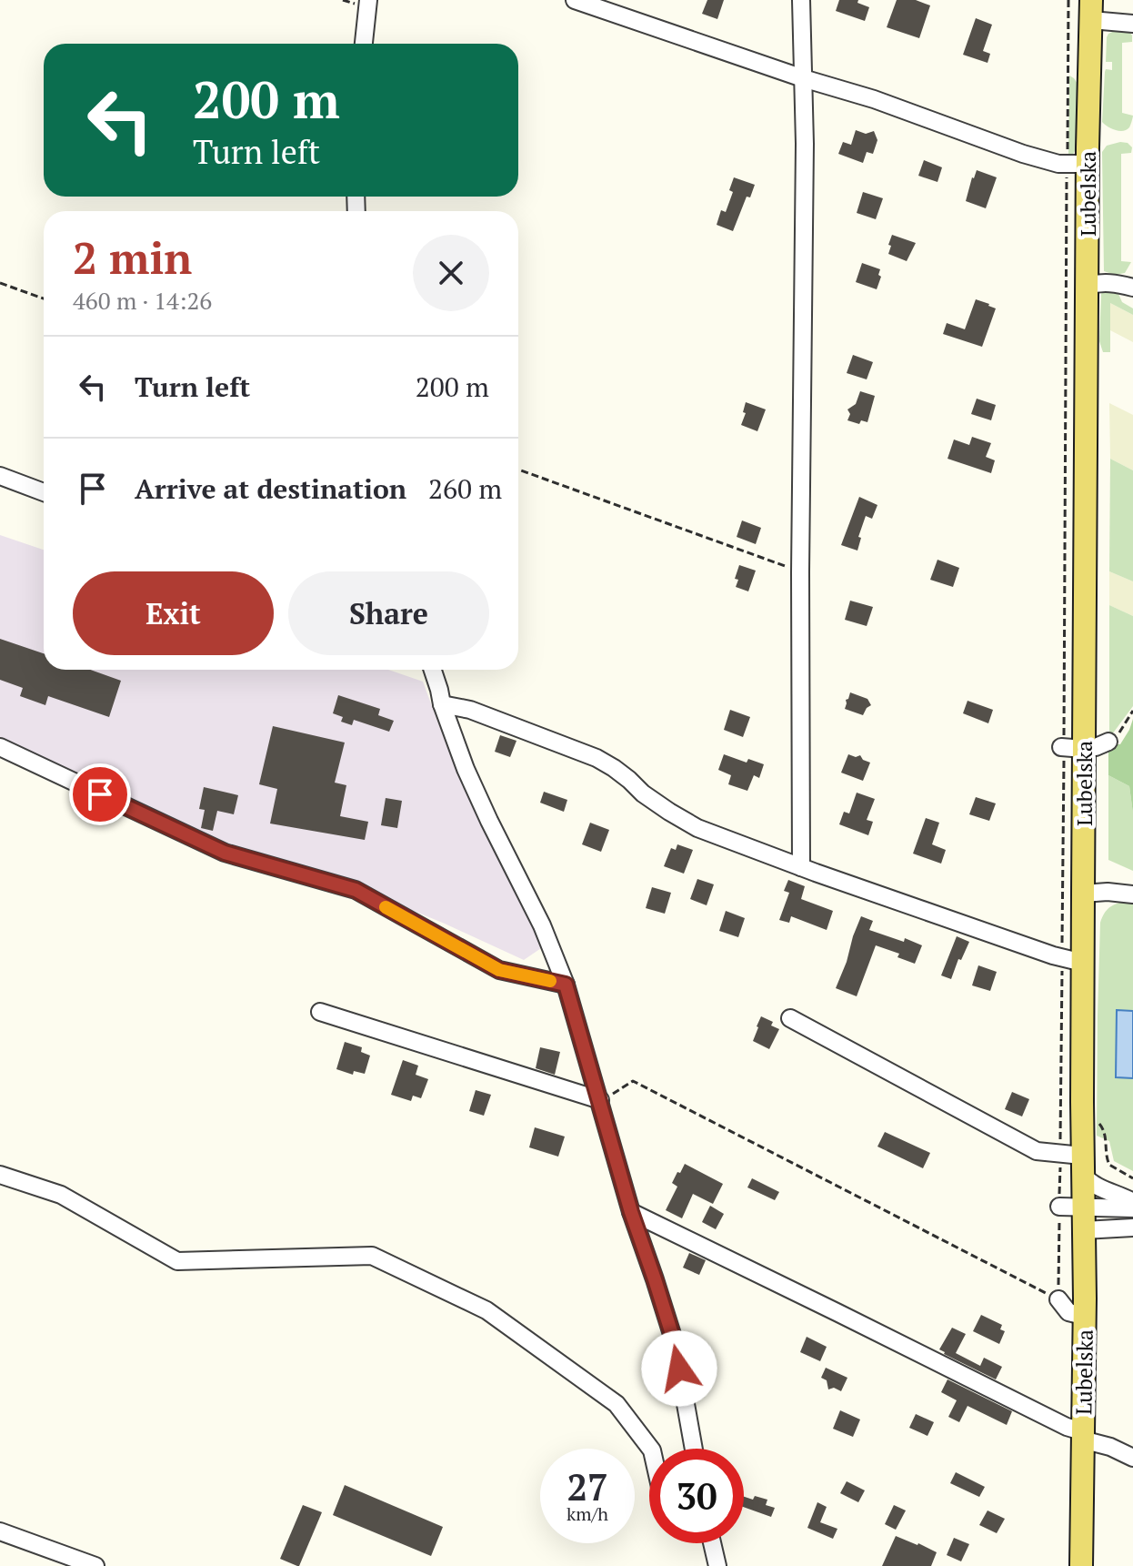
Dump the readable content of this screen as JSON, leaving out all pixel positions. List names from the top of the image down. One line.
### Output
{"streets":{"main road":["Lubelska"]},"page":{"turn":["200 m","Turn left"],"heading":["2 min","460 m · 14:26"],"list":[{"name":"Turn left","value":"200 m"},{"name":"Arrive at destination","value":"260 m"}],"buttons":["Exit","Share"],"speed":"27 km/h","limit":"30"}}
